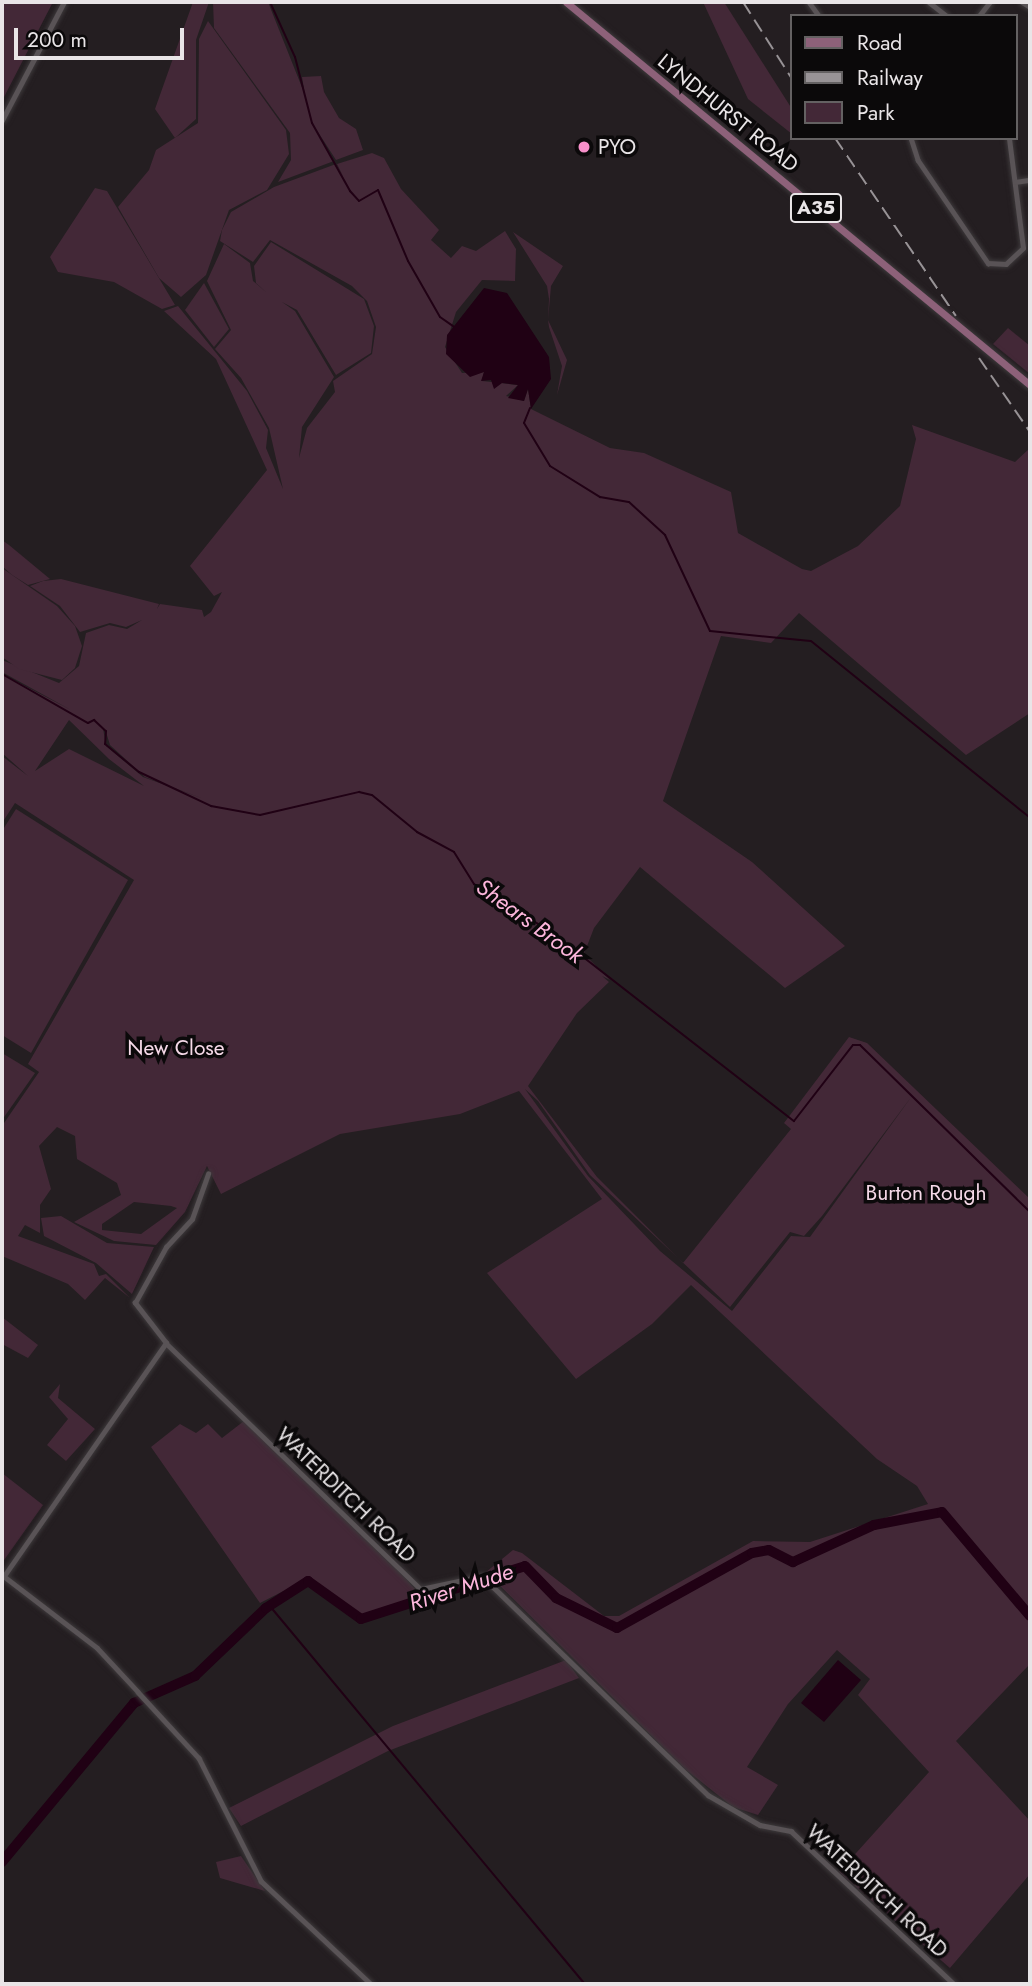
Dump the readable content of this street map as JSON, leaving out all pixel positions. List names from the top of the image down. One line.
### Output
{"streets":{"main road":["LYNDHURST ROAD","A35"],"street":["WATERDITCH ROAD"]},"water":["Shears Brook","River Mude"],"parks":["New Close","Burton Rough"],"places":["PYO"],"legend":["Road","Railway","Park"],"scale_bar":"200 m"}
